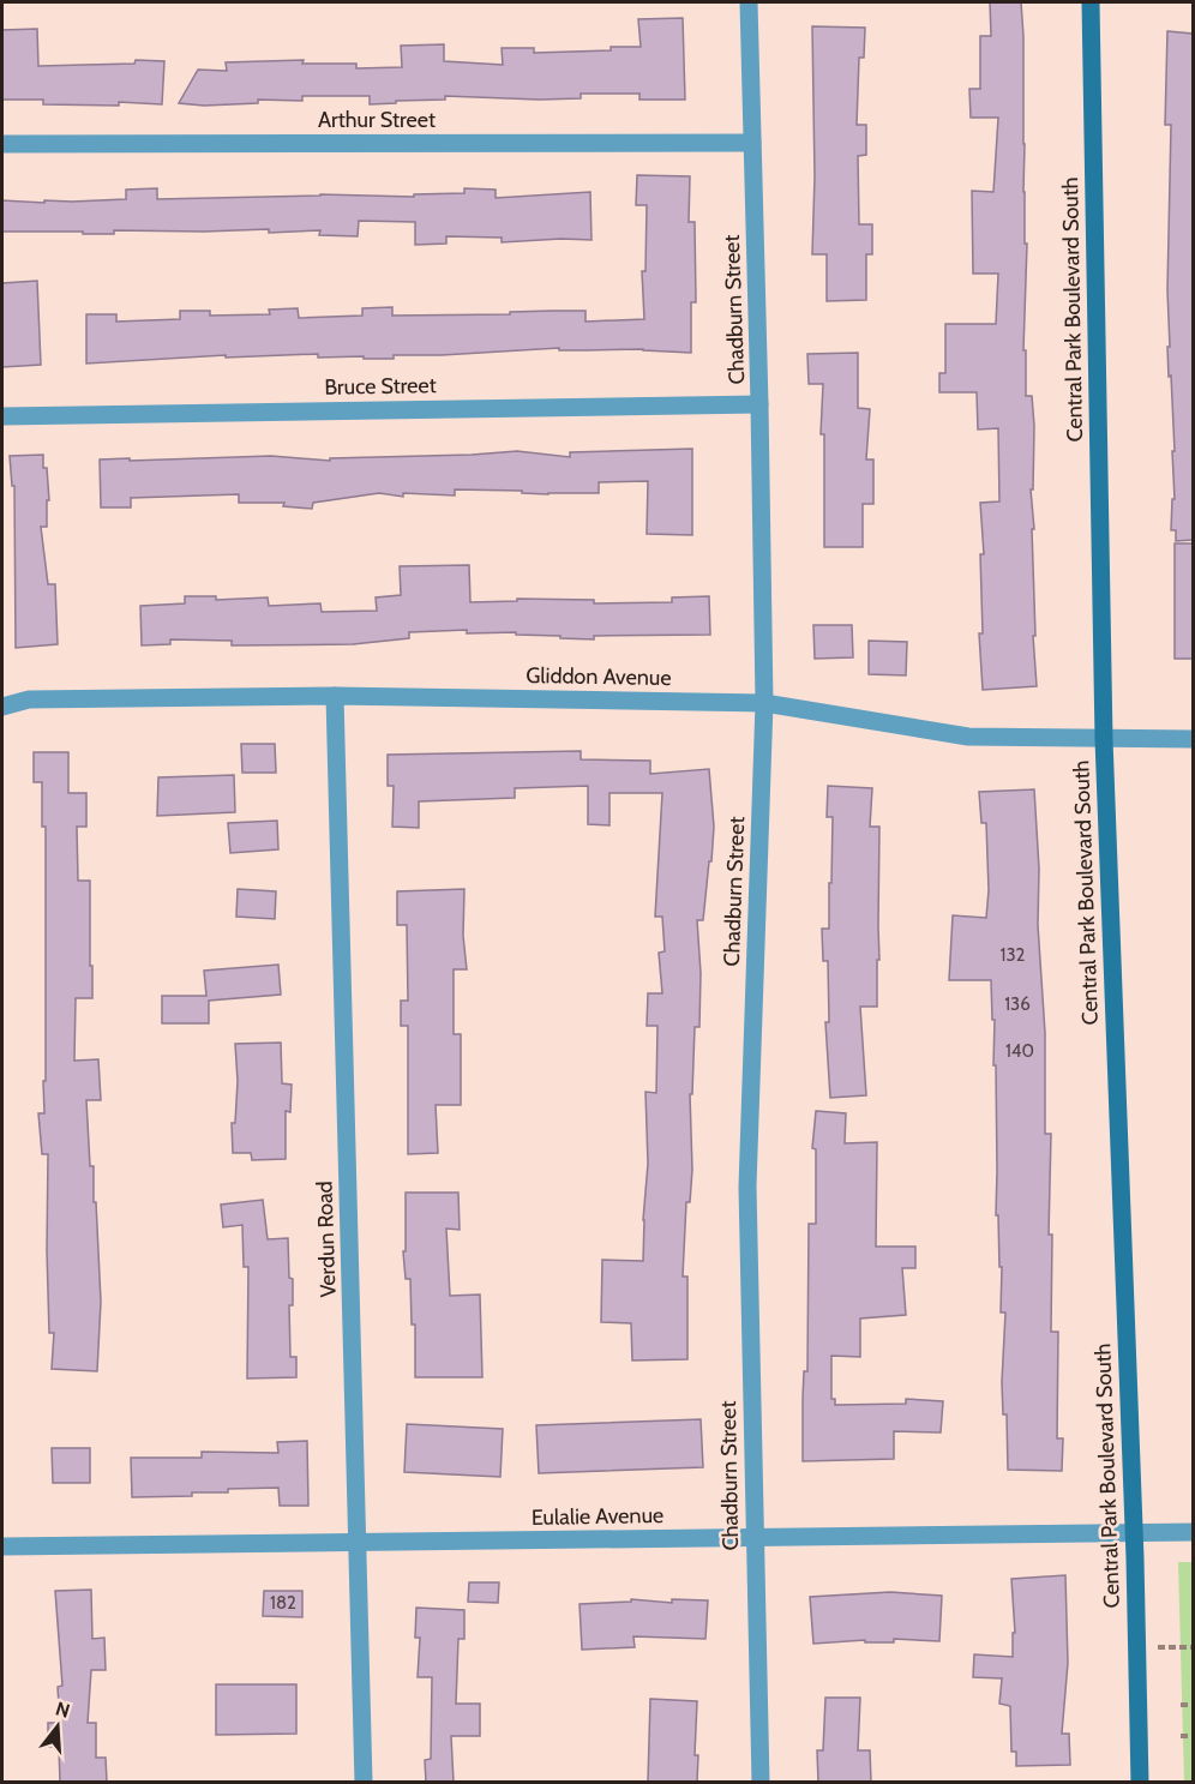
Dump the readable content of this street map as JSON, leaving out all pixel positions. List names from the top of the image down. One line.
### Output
{"streets":{"street":["Arthur Street","Chadburn Street","Central Park Boulevard South","Bruce Street","Gliddon Avenue","Verdun Road","Eulalie Avenue"]},"crossings":[["Arthur Street","Chadburn Street"],["Chadburn Street","Bruce Street"],["Chadburn Street","Gliddon Avenue"],["Chadburn Street","Eulalie Avenue"],["Central Park Boulevard South","Gliddon Avenue"],["Central Park Boulevard South","Eulalie Avenue"],["Gliddon Avenue","Verdun Road"],["Verdun Road","Eulalie Avenue"]],"house_numbers":["132","136","140","182"],"north":"top"}
